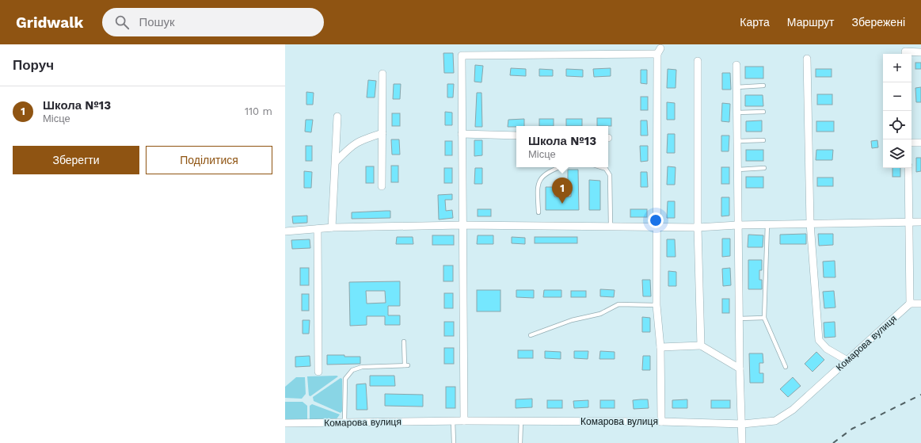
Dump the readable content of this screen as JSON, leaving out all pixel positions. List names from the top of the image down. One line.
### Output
{"streets":{"street":["Комарова вулиця"]},"page":{"header":"Gridwalk","search":"Пошук","nav":["Карта","Маршрут","Збережені"],"heading":"Поруч","map_buttons":["+","−"],"list":[{"mark":"1","name":"Школа №13","note":"Місце","value":"110 m"}],"popup":["Школа №13","Місце"],"buttons":["Зберегти","Поділитися"],"pins":"1"}}
